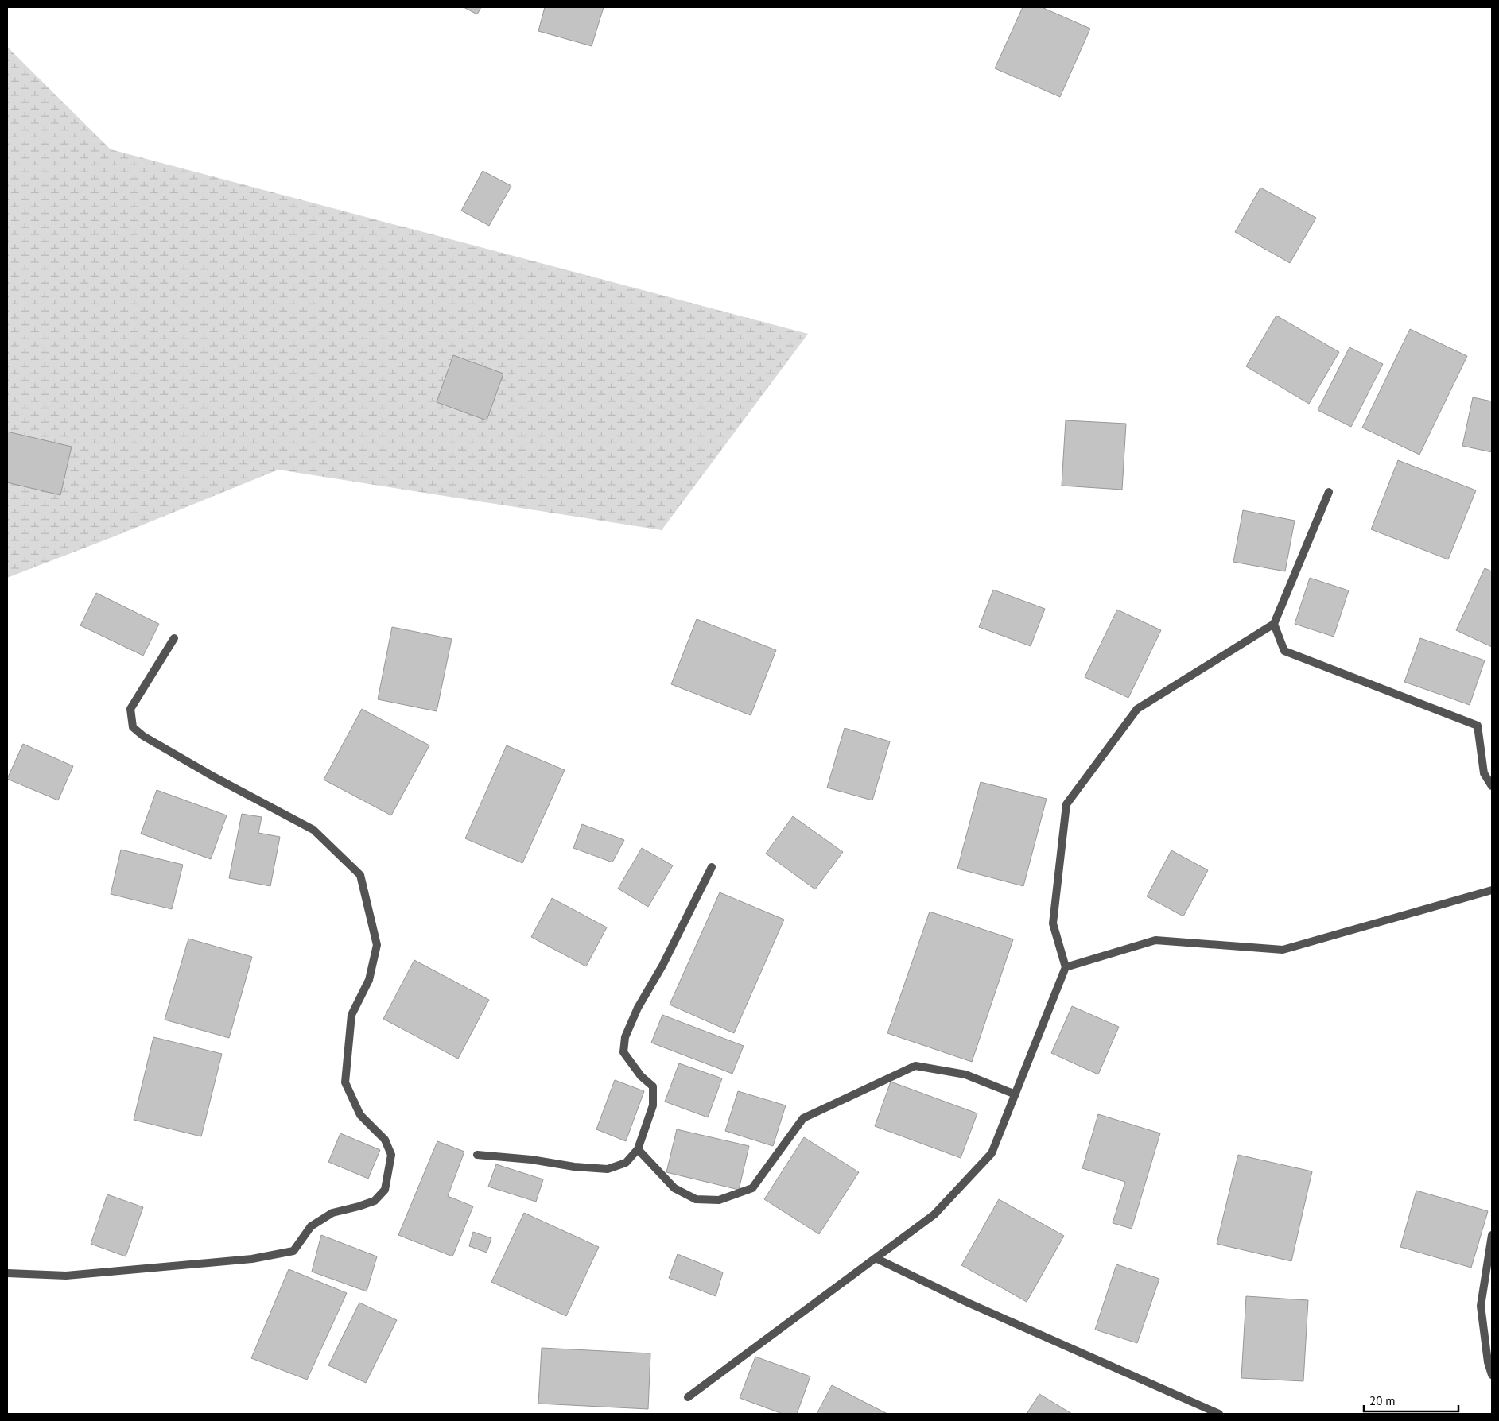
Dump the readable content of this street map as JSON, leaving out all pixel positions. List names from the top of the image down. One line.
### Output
{"scale_bar":"20 m"}
